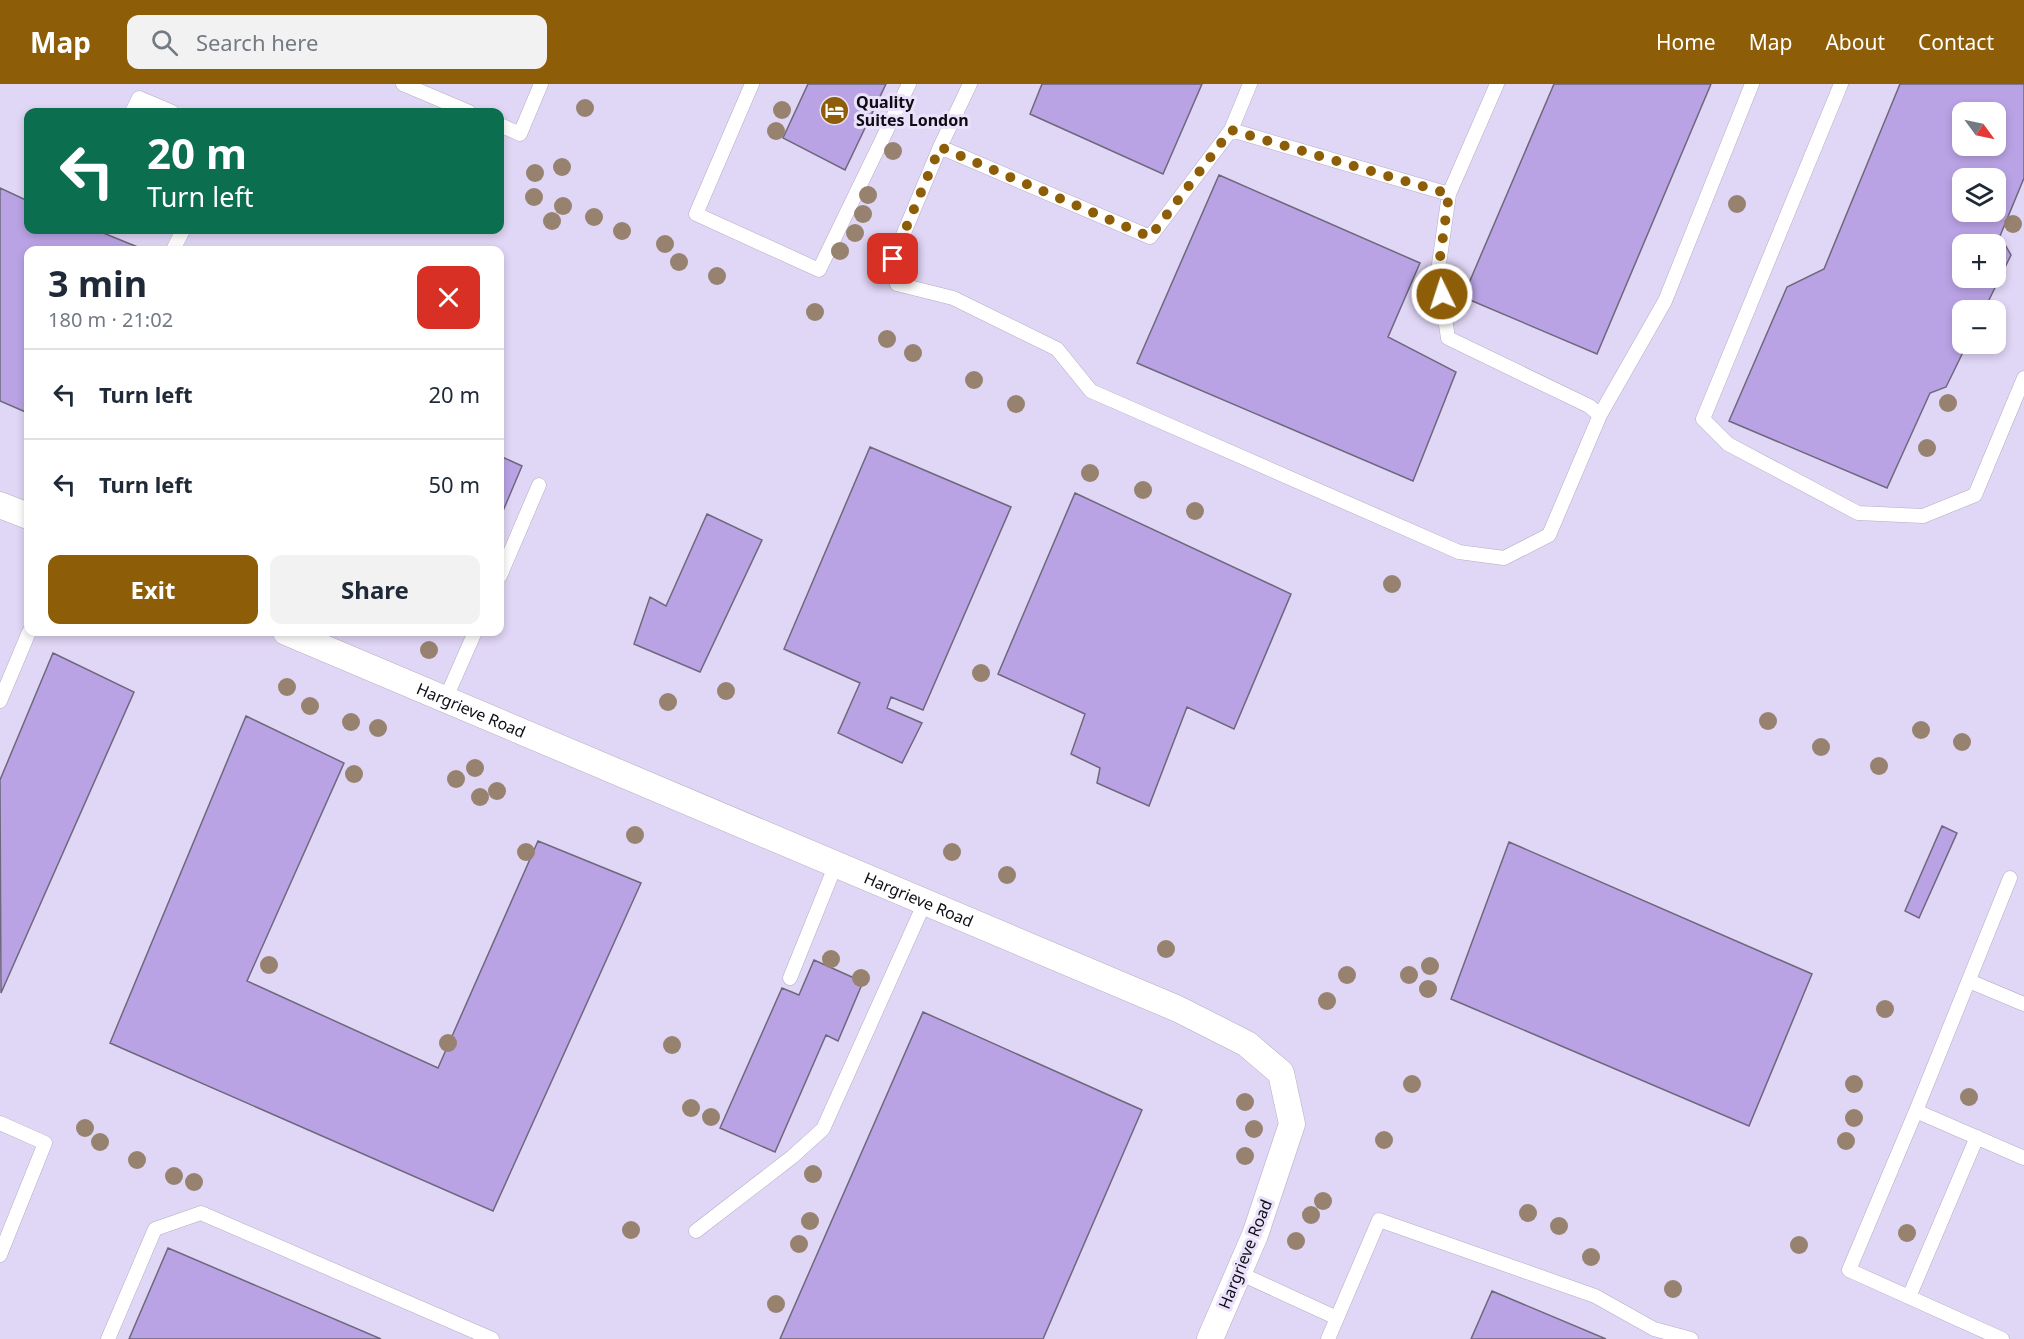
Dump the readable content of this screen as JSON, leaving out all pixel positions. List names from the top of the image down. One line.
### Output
{"streets":{"street":["Hargrieve Road"]},"places":{"hotel":["Quality Suites London"]},"north":"bottom right","page":{"header":"Map","search":"Search here","nav":["Home","Map","About","Contact"],"map_buttons":["+","−"],"turn":["20 m","Turn left"],"heading":["3 min","180 m · 21:02"],"list":[{"name":"Turn left","value":"20 m"},{"name":"Turn left","value":"50 m"}],"buttons":["Exit","Share"]}}
